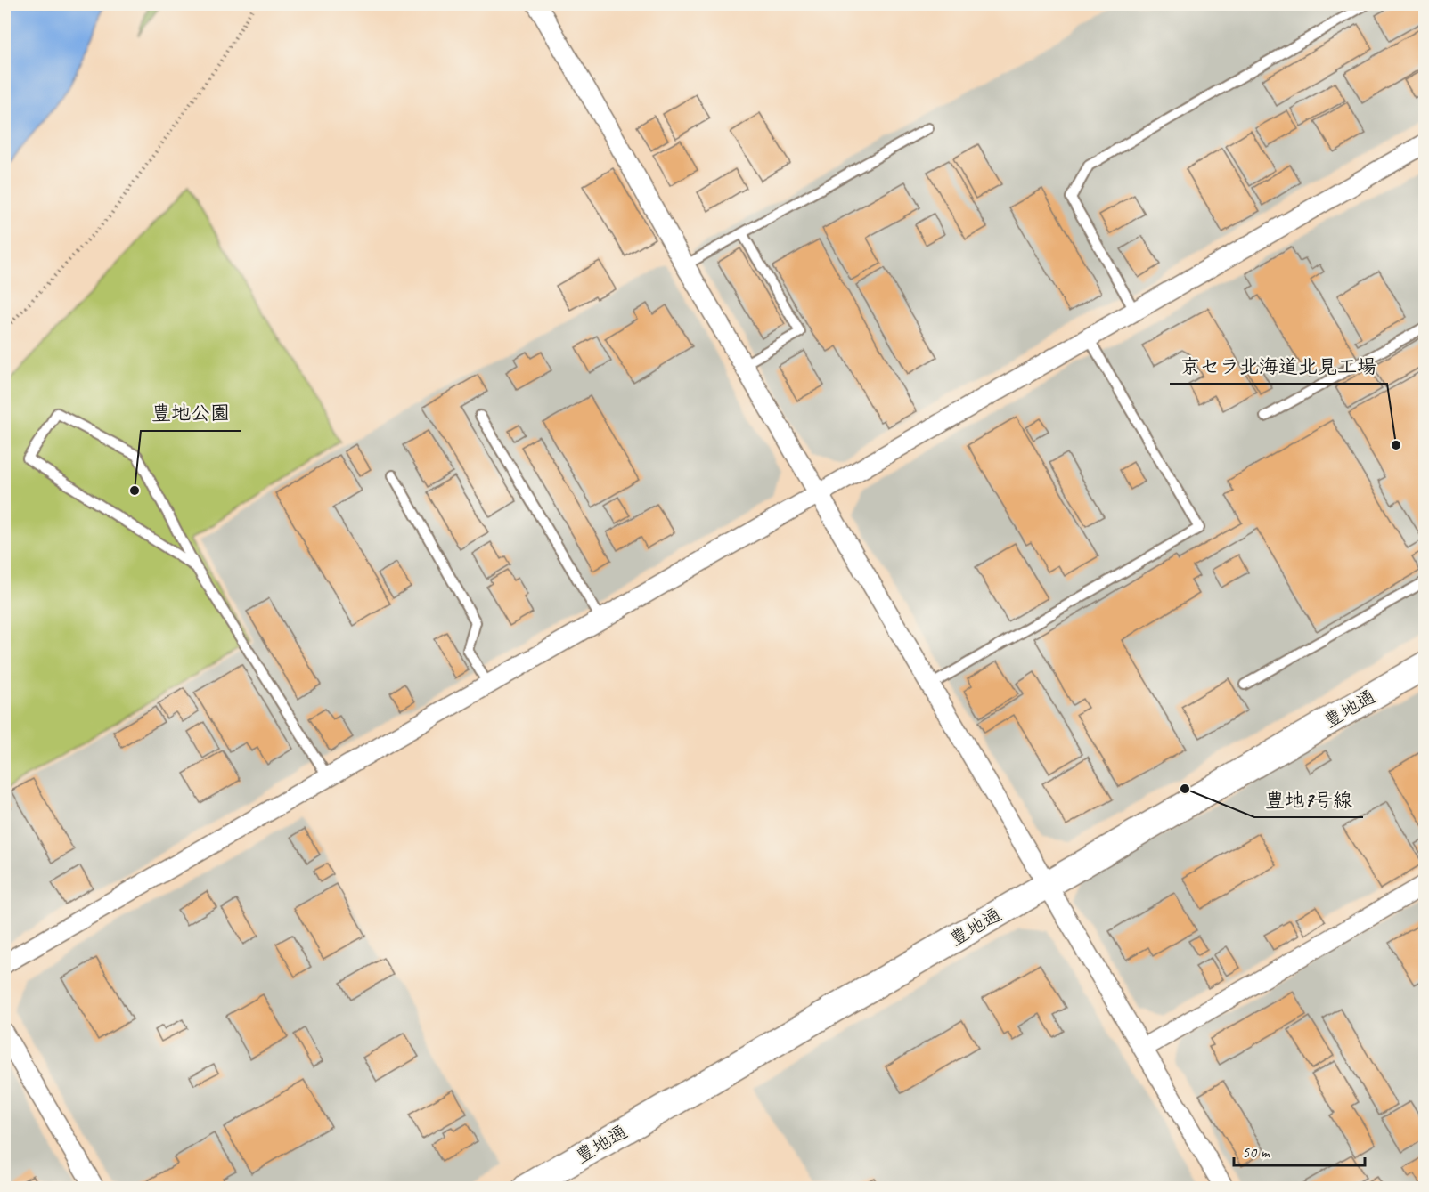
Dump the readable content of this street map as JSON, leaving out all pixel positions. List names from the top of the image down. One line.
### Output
{"streets":{"main road":["豊地通"]},"places":["京セラ北海道北見工場","豊地公園","豊地7号線"],"scale_bar":"50 m"}
